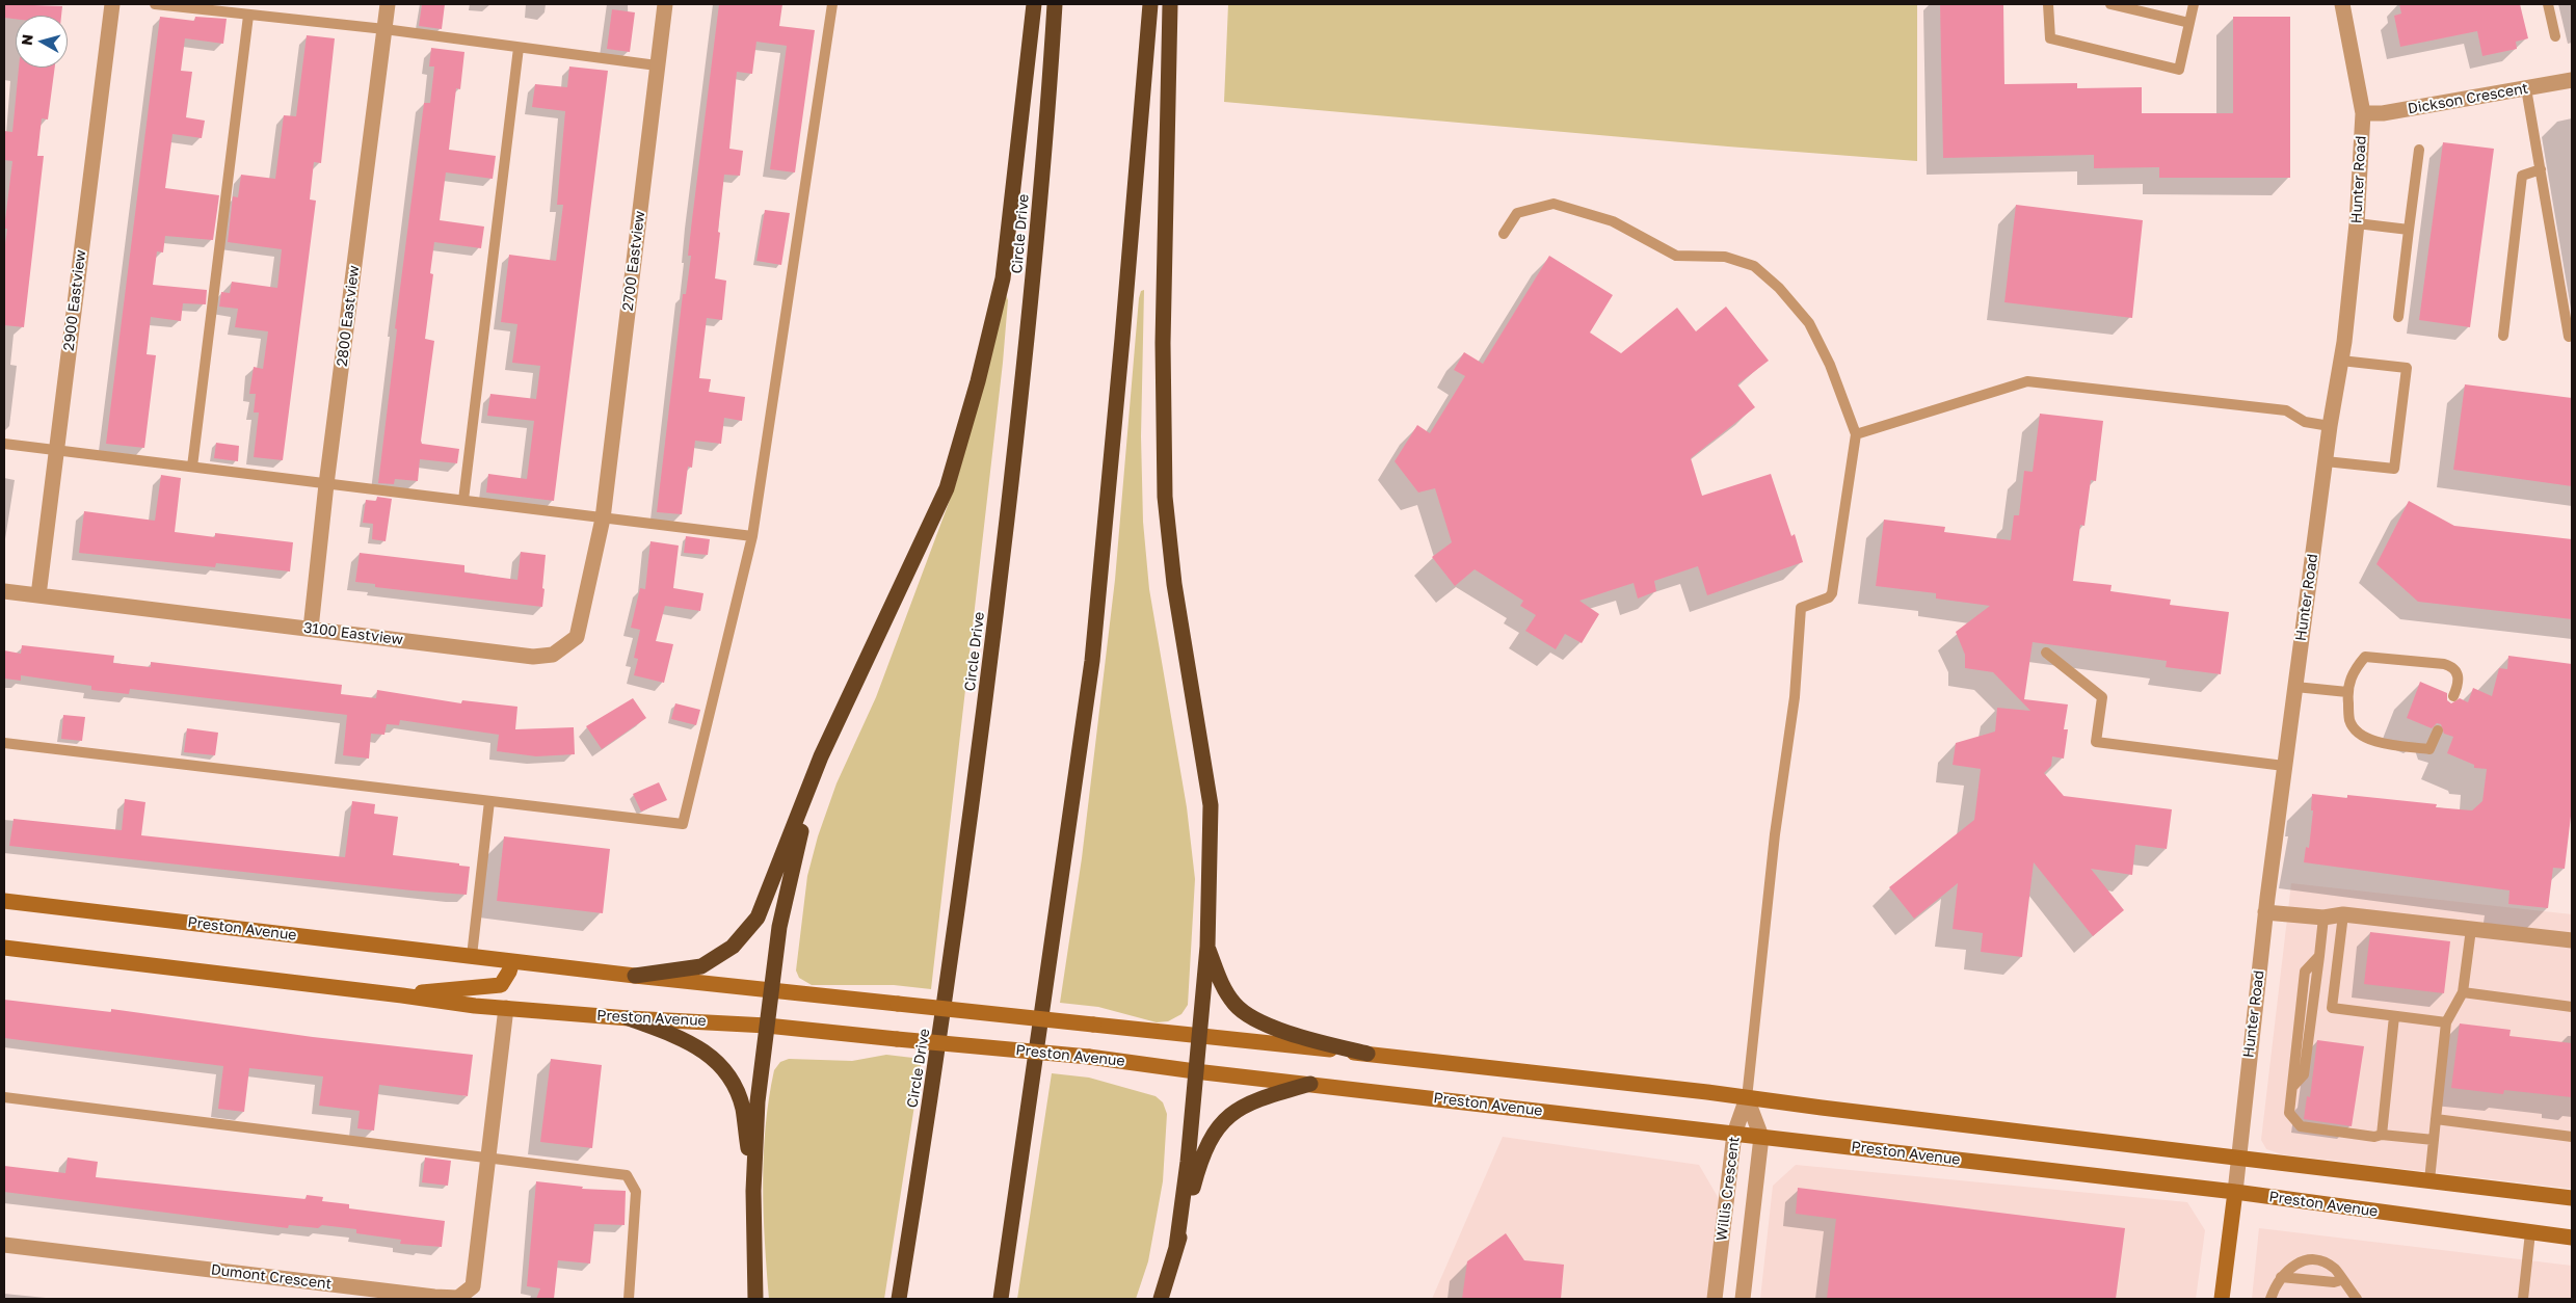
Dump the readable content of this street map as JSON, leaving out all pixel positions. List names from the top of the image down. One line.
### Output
{"streets":{"highway":["Circle Drive"],"main road":["Preston Avenue"],"street":["Dickson Crescent","Hunter Road","2700 Eastview","2900 Eastview","2800 Eastview","3100 Eastview","Willis Crescent","Dumont Crescent"]},"crossings":[["Dickson Crescent","Hunter Road"],["Hunter Road","Preston Avenue"],["2700 Eastview","3100 Eastview"],["2900 Eastview","3100 Eastview"],["2800 Eastview","3100 Eastview"],["Preston Avenue","Willis Crescent"],["Preston Avenue","Dumont Crescent"]],"north":"left"}
